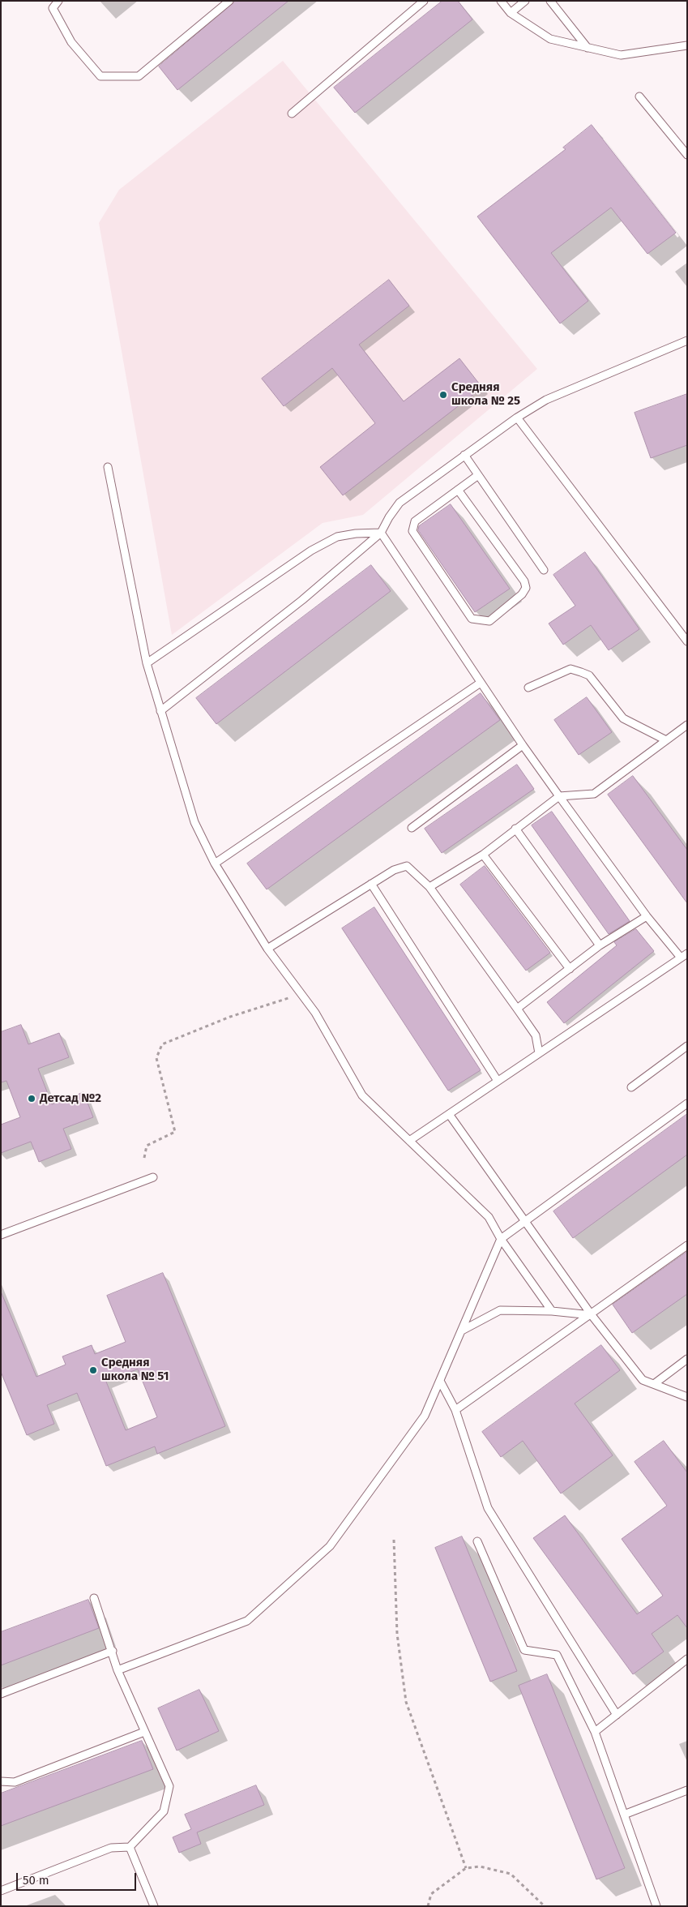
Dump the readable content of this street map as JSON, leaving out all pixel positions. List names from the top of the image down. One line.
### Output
{"places":["Средняя школа № 25","Детсад №2","Средняя школа № 51"],"scale_bar":"50 m"}
